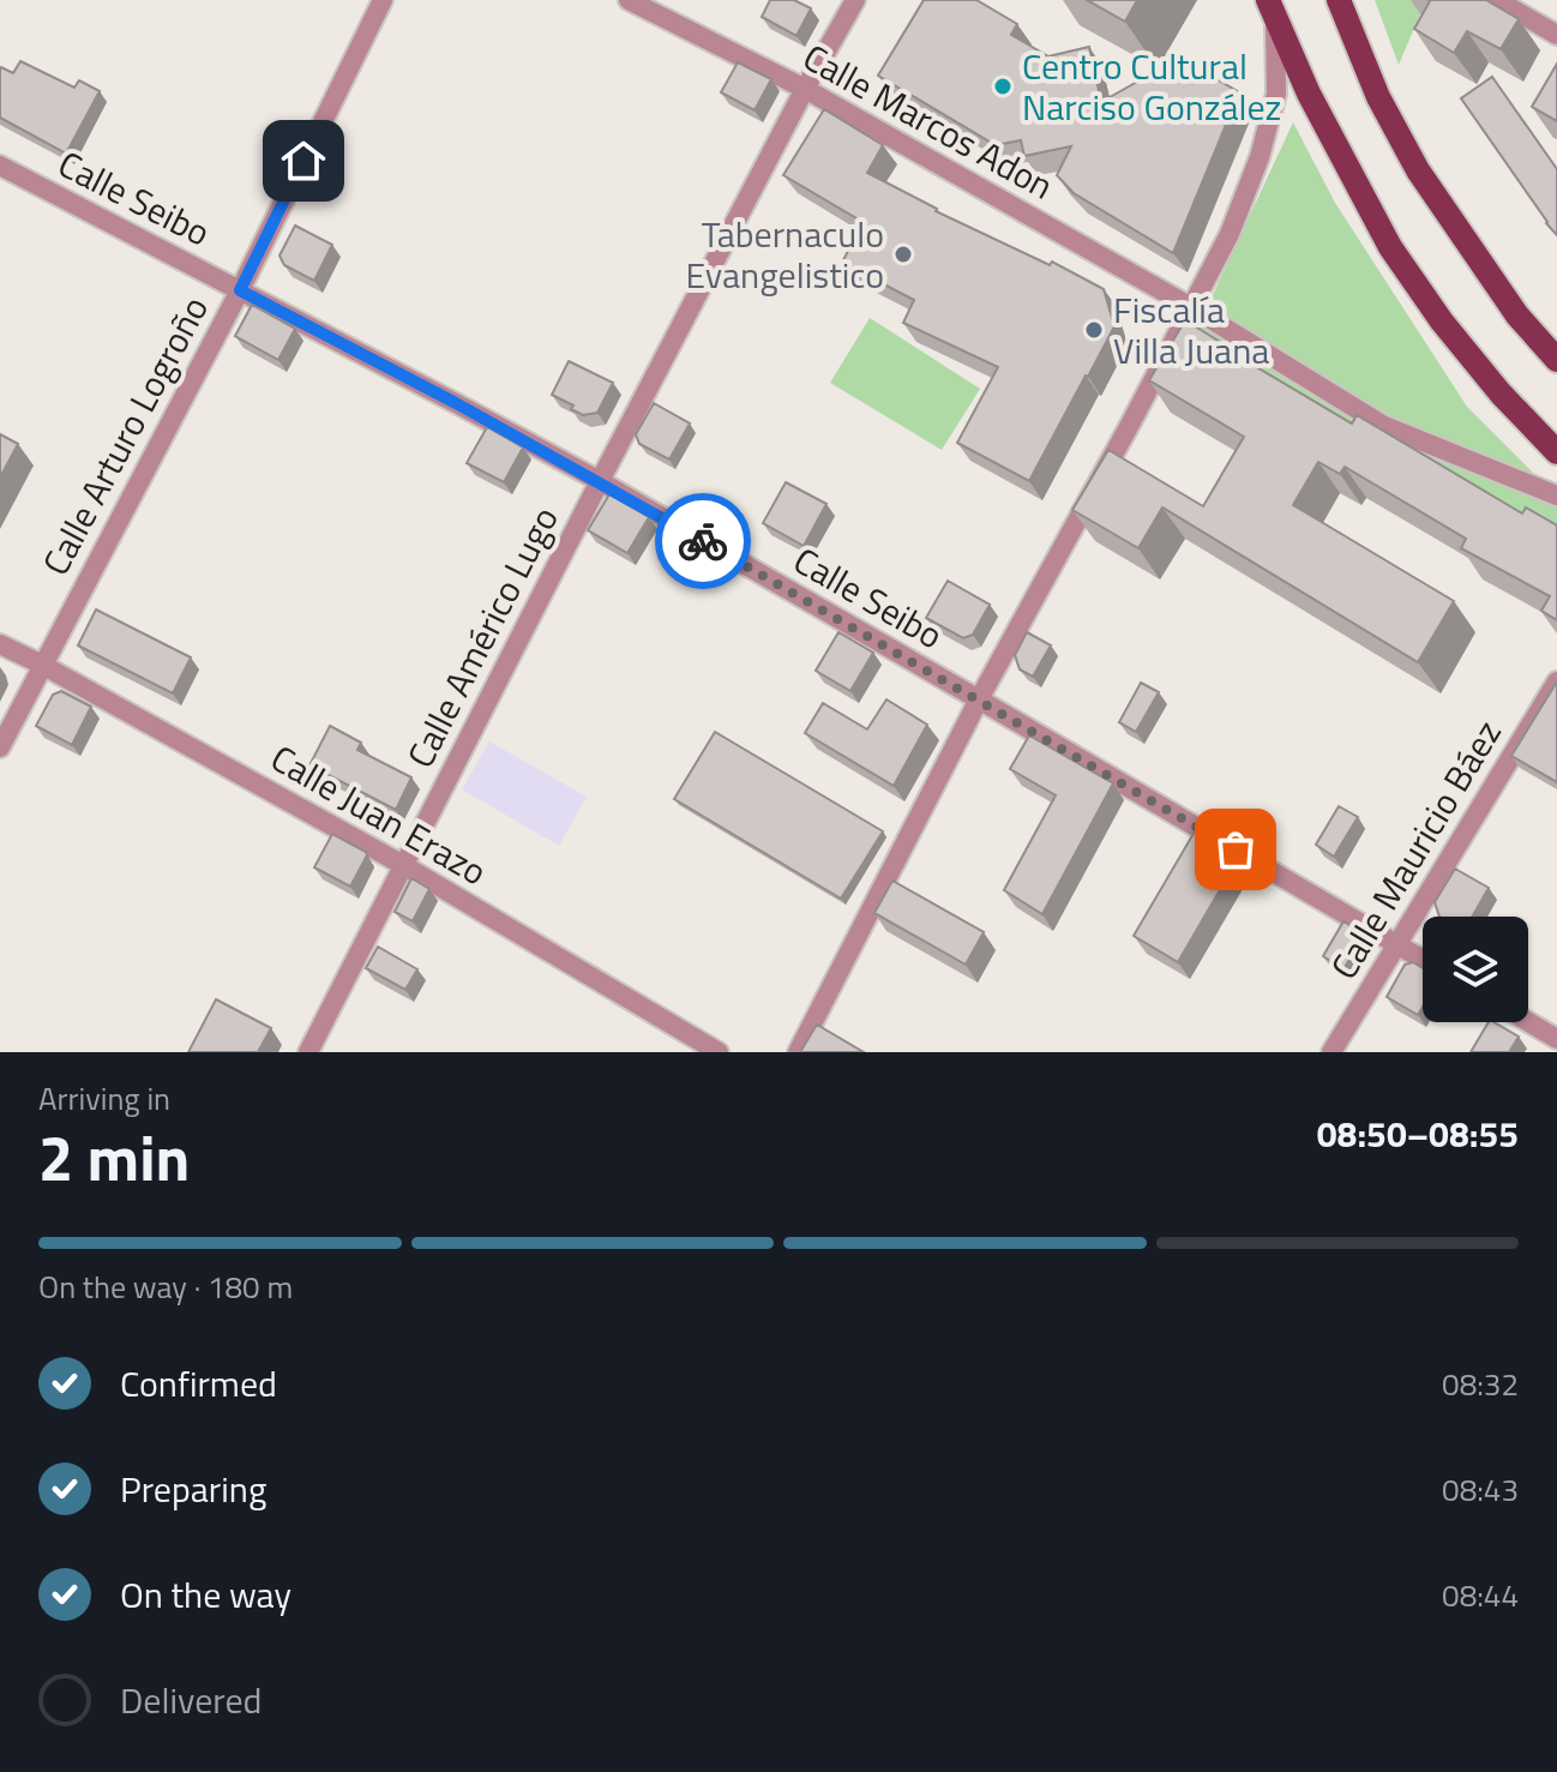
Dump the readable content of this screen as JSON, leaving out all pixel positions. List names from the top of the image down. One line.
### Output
{"streets":{"street":["Calle Marcos Adon","Calle Seibo","Calle Arturo Logroño","Calle Américo Lugo","Calle Juan Erazo","Calle Mauricio Báez"]},"crossings":[["Calle Marcos Adon","Calle Américo Lugo"],["Calle Seibo","Calle Arturo Logroño"],["Calle Seibo","Calle Américo Lugo"],["Calle Seibo","Calle Mauricio Báez"],["Calle Arturo Logroño","Calle Juan Erazo"],["Calle Américo Lugo","Calle Juan Erazo"]],"places":["Centro Cultural Narciso González","Tabernaculo Evangelistico","Fiscalía Villa Juana"],"page":{"heading":["2 min","Arriving in","08:50–08:55"],"bar":"On the way · 180 m","list":[["Confirmed","08:32"],["Preparing","08:43"],["On the way","08:44"],"Delivered"]}}
